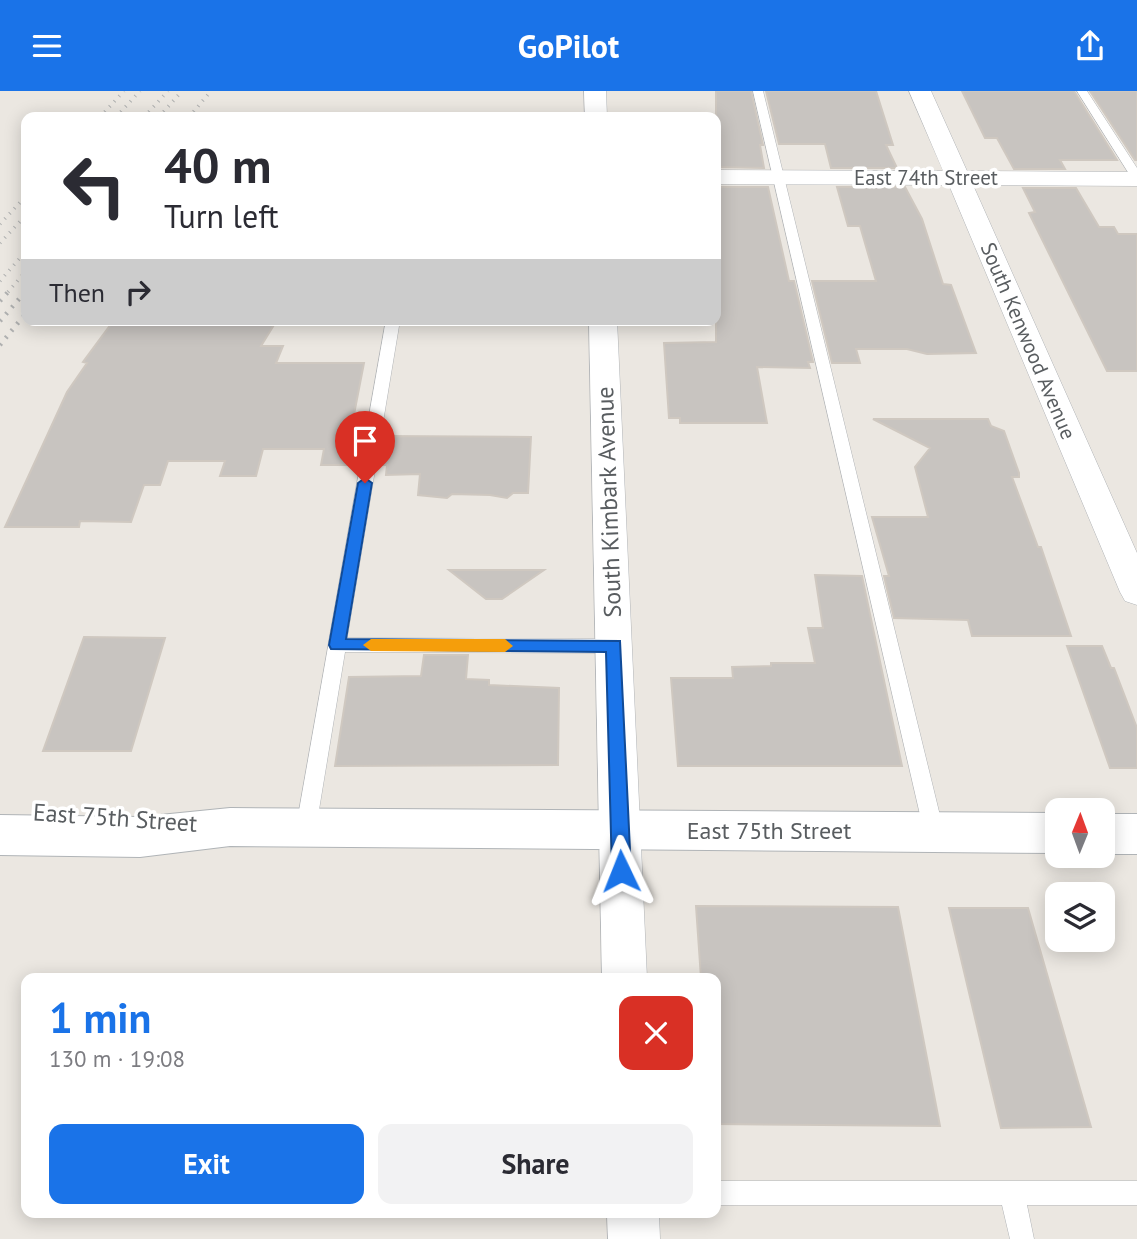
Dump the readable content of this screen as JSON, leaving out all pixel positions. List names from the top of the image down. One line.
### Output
{"streets":{"main road":["East 75th Street"],"street":["East 74th Street","South Kenwood Avenue","South Kimbark Avenue"]},"crossings":[["East 74th Street","South Kenwood Avenue"],["South Kimbark Avenue","East 75th Street"]],"north":"top","page":{"header":"GoPilot","turn":["40 m","Turn left"],"then":"Then","heading":["1 min","130 m · 19:08"],"buttons":["Exit","Share"]}}
